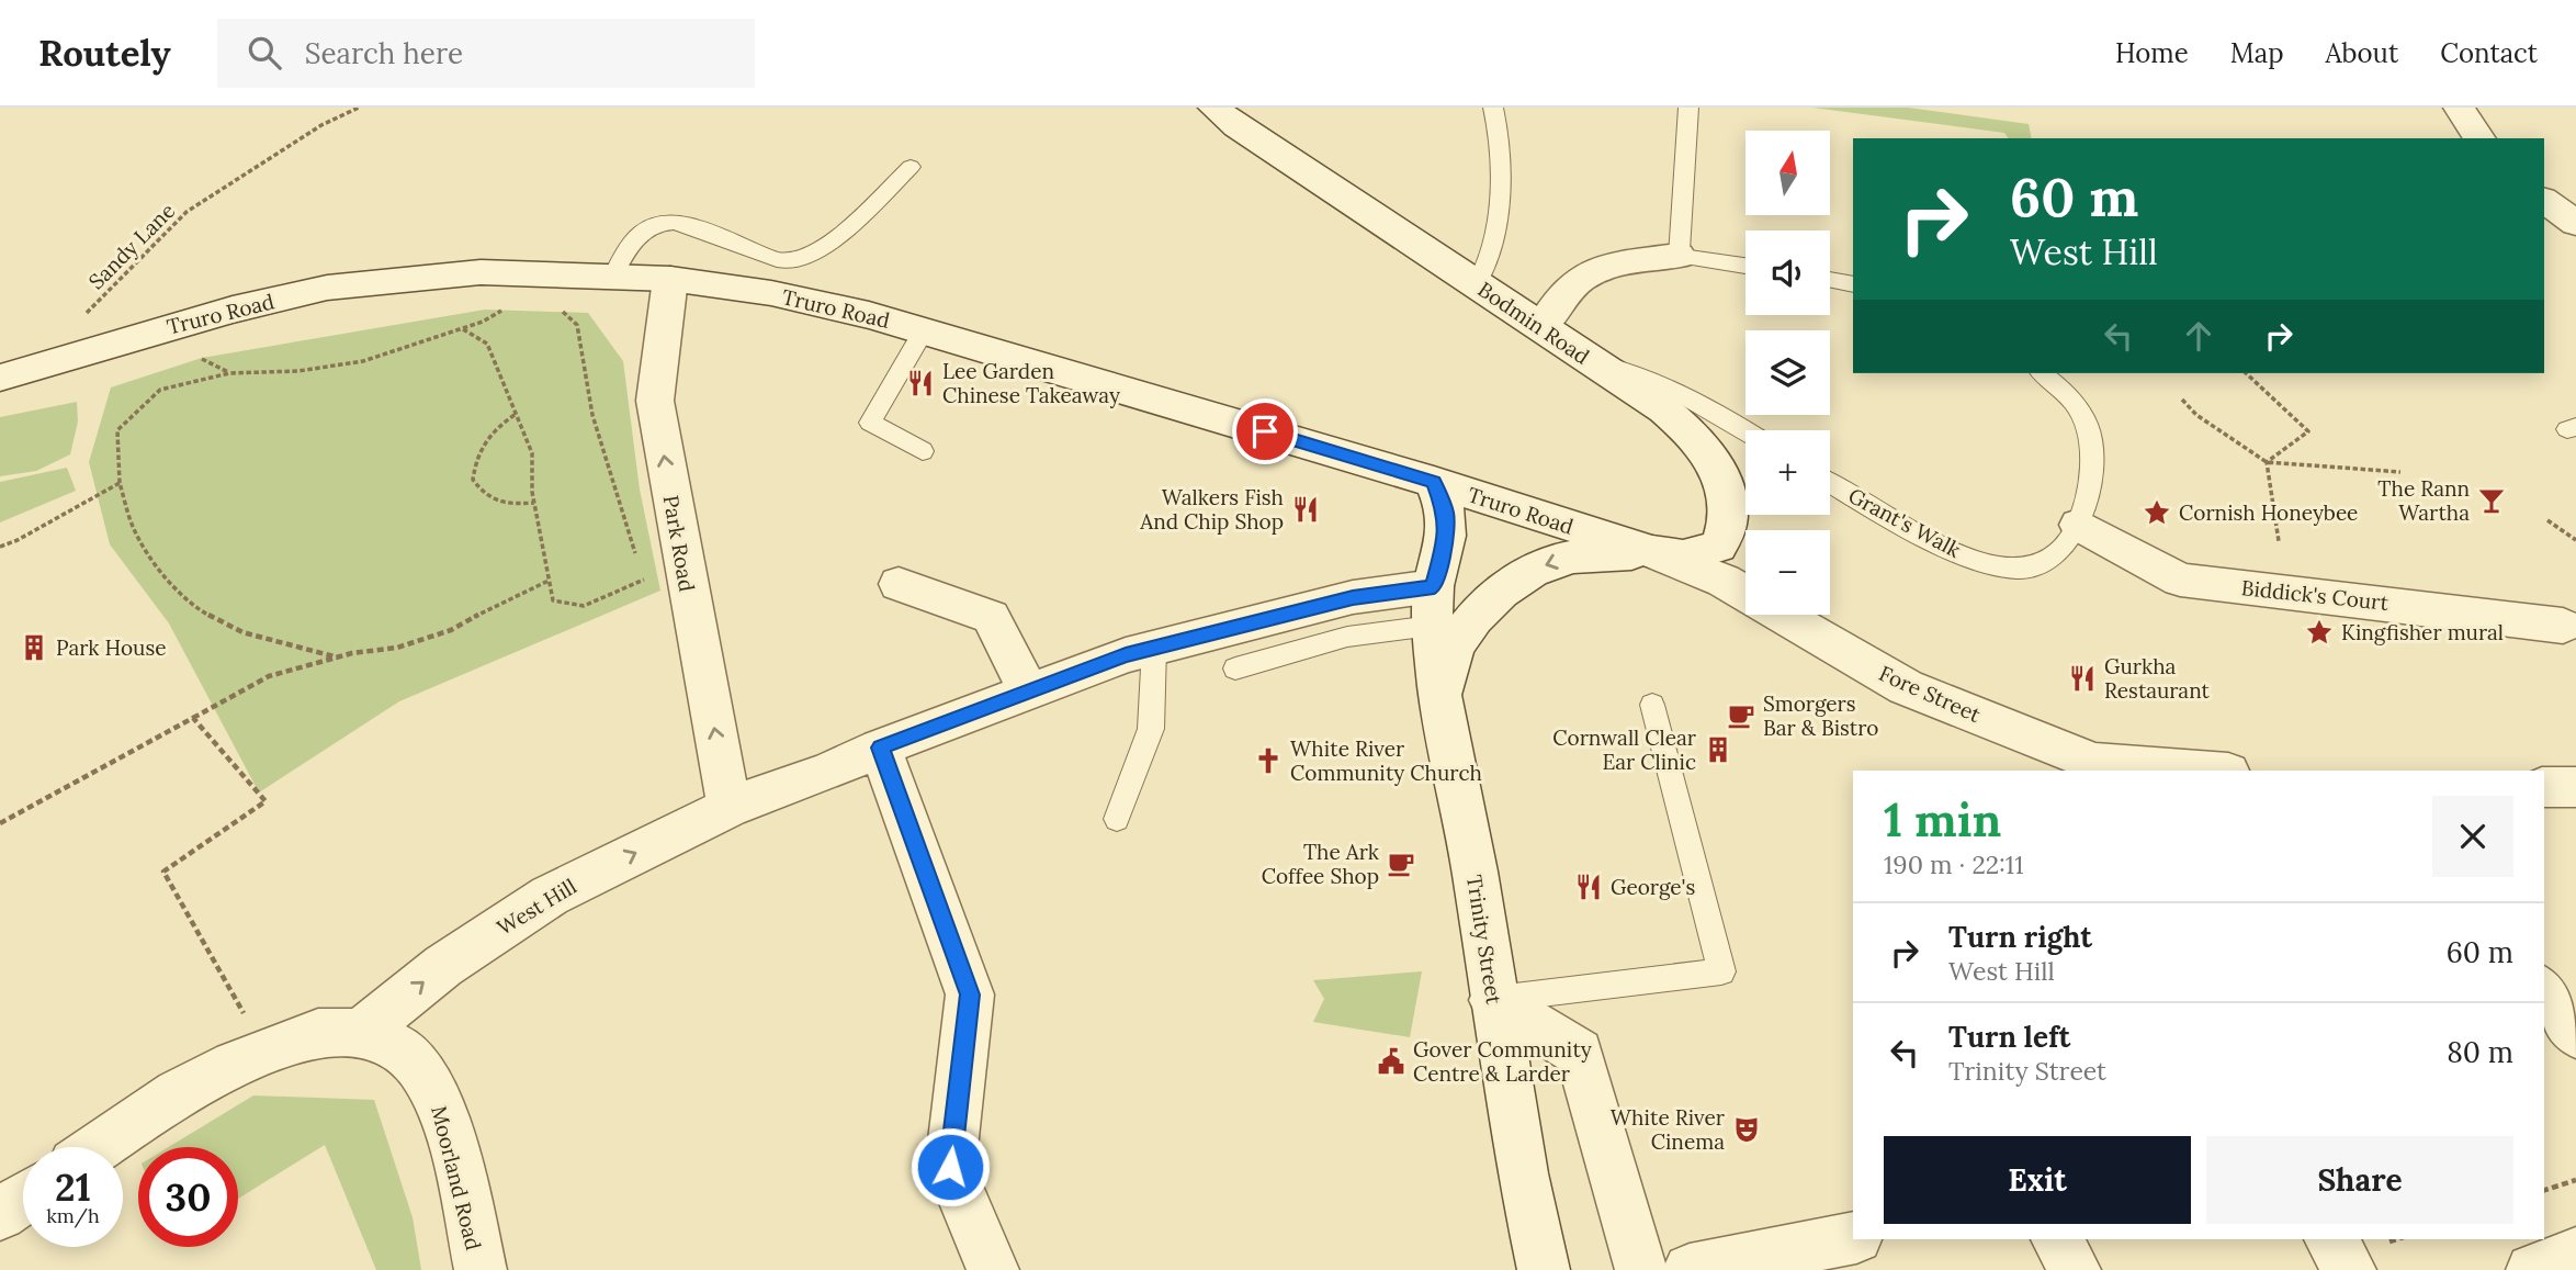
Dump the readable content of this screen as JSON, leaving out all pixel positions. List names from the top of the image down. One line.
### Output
{"streets":{"street":["Truro Road","Bodmin Road","Park Road","Biddick's Court","Fore Street","West Hill","Trinity Street","Moorland Road"],"lane":["Grant's Walk"],"path":["Sandy Lane"]},"crossings":[["Truro Road","Bodmin Road"],["Truro Road","Park Road"],["Truro Road","Fore Street"],["Truro Road","Trinity Street"],["Bodmin Road","Fore Street"],["Bodmin Road","Trinity Street"],["Grant's Walk","Biddick's Court"],["Park Road","West Hill"],["Fore Street","Trinity Street"],["West Hill","Trinity Street"],["West Hill","Moorland Road"]],"one_way":["Park Road","West Hill"],"places":{"restaurant":["Lee Garden Chinese Takeaway","Walkers Fish And Chip Shop","Gurkha Restaurant","George's"],"bar":["The Rann Wartha"],"place":["Cornish Honeybee","Kingfisher mural"],"building":["Park House","Cornwall Clear Ear Clinic"],"cafe":["Smorgers Bar & Bistro","The Ark Coffee Shop"],"church":["White River Community Church"],"public building":["Gover Community Centre & Larder"],"theatre":["White River Cinema"]},"north":"top","page":{"header":"Routely","search":"Search here","nav":["Home","Map","About","Contact"],"map_buttons":["+","−"],"turn":["60 m","West Hill"],"heading":["1 min","190 m · 22:11"],"list":[{"name":"Turn right","note":"West Hill","value":"60 m"},{"name":"Turn left","note":"Trinity Street","value":"80 m"}],"buttons":["Exit","Share"],"speed":"21 km/h","limit":"30"}}
